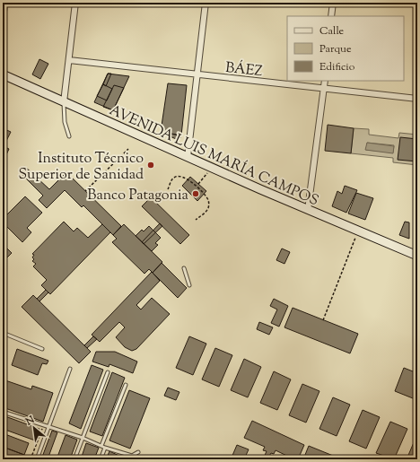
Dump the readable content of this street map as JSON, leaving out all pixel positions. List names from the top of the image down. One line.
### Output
{"streets":{"main road":["AVENIDA LUIS MARÍA CAMPOS"],"street":["BÁEZ"]},"places":["Instituto Técnico Superior de Sanidad","Banco Patagonia"],"legend":["Calle","Parque","Edificio"],"north":"top left"}
